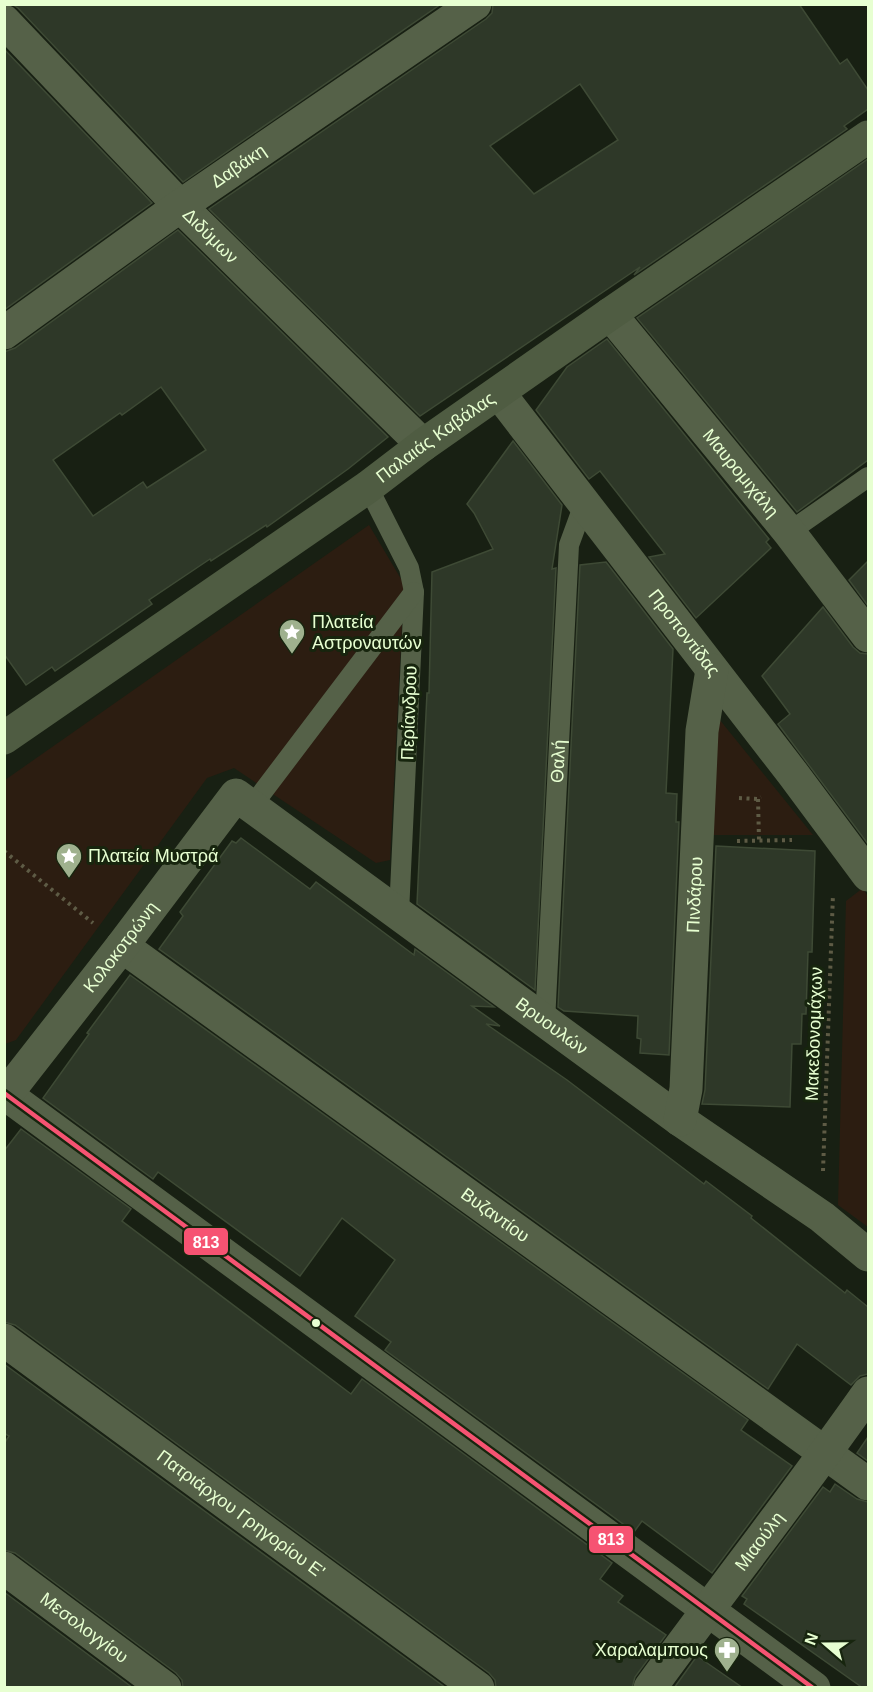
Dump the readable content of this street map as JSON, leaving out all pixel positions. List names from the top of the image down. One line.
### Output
{"streets":{"street":["Δαβάκη","Διδύμων","Παλαιάς Καβάλας","Μαυρομιχάλη","Προποντίδας","Πινδάρου","Κολοκοτρώνη","Βρυουλών","Βυζαντίου","Πατριάρχου Γρηγορίου Ε'","Μιαούλη","Μεσολογγίου"],"lane":["Περίανδρου","Θαλή"],"path":["Μακεδονομάχων"]},"crossings":[["Δαβάκη","Διδύμων"],["Διδύμων","Παλαιάς Καβάλας"],["Παλαιάς Καβάλας","Μαυρομιχάλη"],["Παλαιάς Καβάλας","Προποντίδας"],["Παλαιάς Καβάλας","Περίανδρου"],["Προποντίδας","Θαλή"],["Προποντίδας","Πινδάρου"],["Προποντίδας","Μακεδονομάχων"],["Περίανδρου","Κολοκοτρώνη"],["Περίανδρου","Βρυουλών"],["Θαλή","Βρυουλών"],["Πινδάρου","Βρυουλών"],["Κολοκοτρώνη","Βρυουλών"],["Κολοκοτρώνη","Βυζαντίου"],["Βρυουλών","Μακεδονομάχων"],["Βυζαντίου","Μιαούλη"]],"places":{"place":["Πλατεία Αστροναυτών","Πλατεία Μυστρά"],"pharmacy":["Χαραλαμπους"]},"lines":["transit line 813"],"north":"left"}
